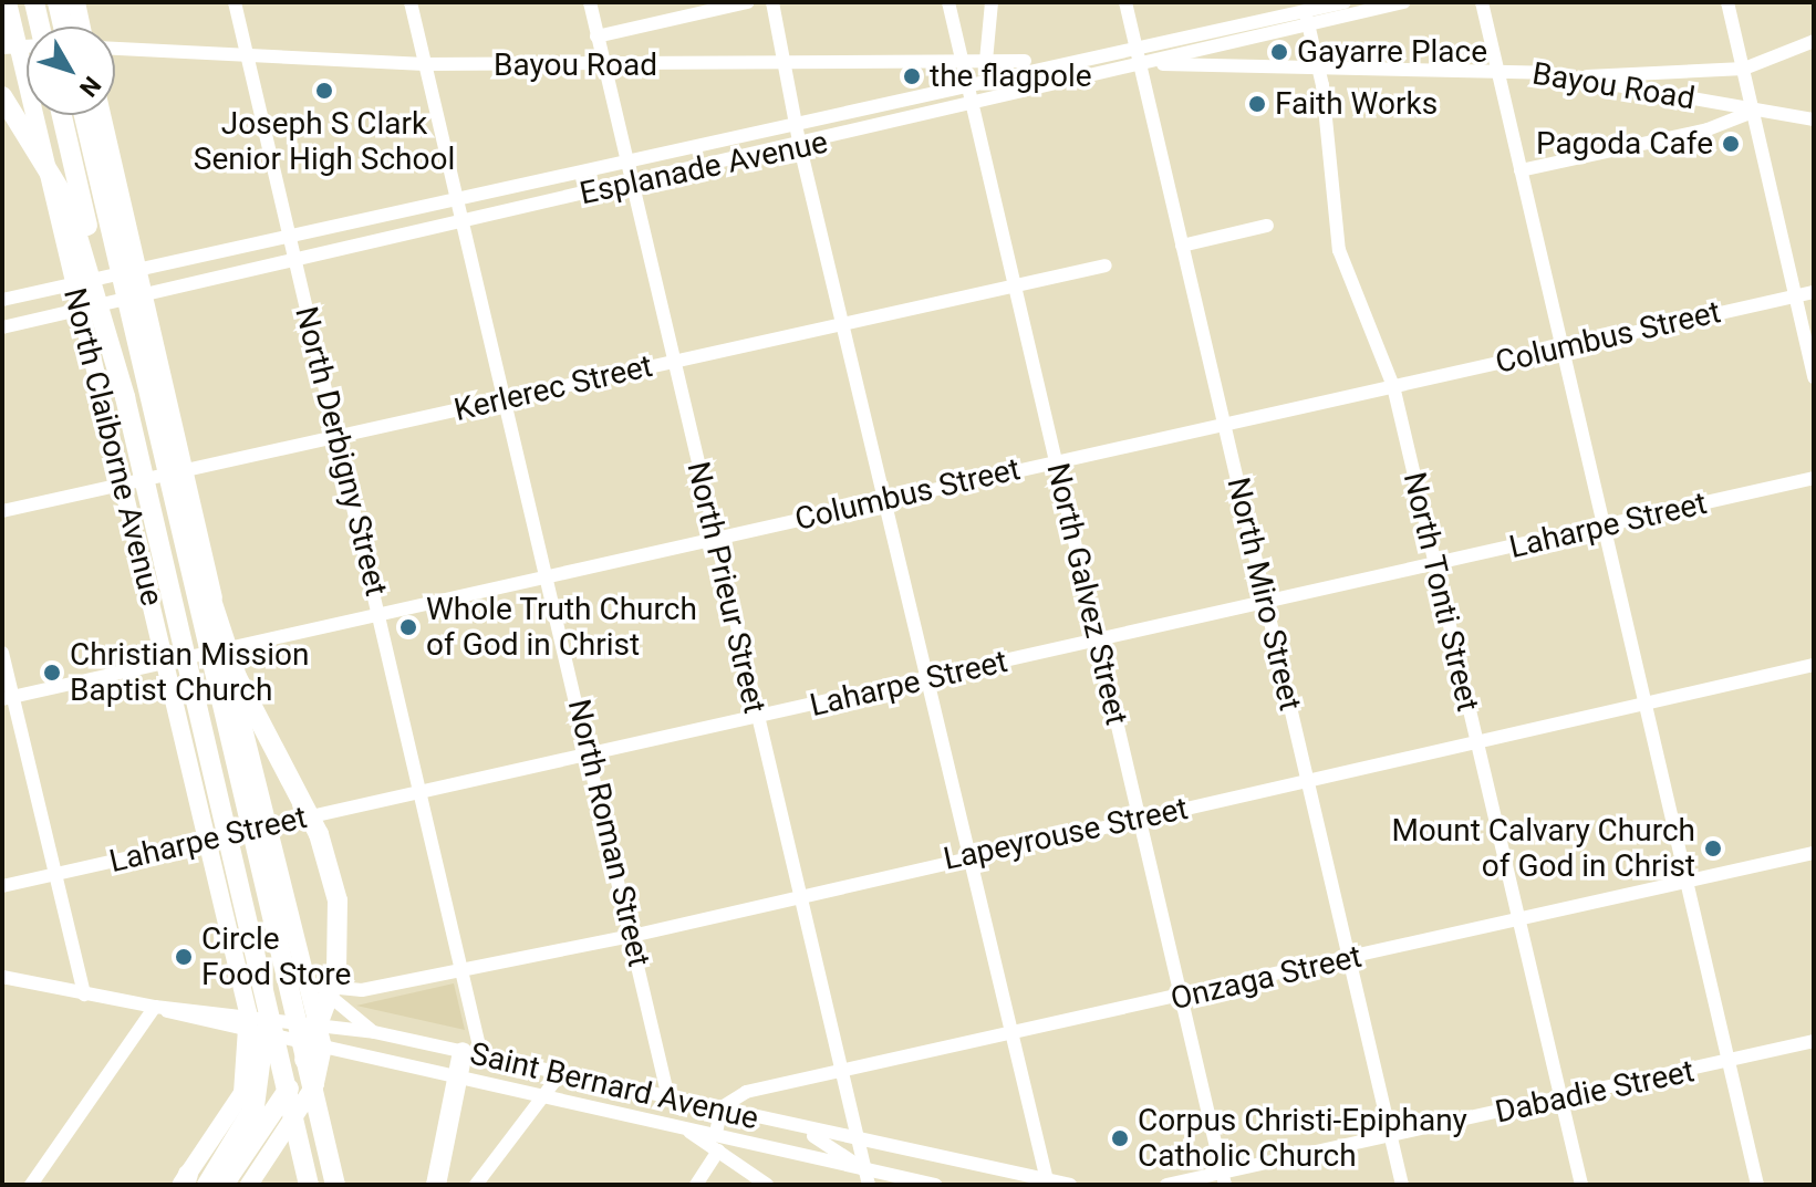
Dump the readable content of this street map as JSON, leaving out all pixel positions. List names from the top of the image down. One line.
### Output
{"streets":{"main road":["North Claiborne Avenue"],"street":["Bayou Road","Esplanade Avenue","Columbus Street","Kerlerec Street","North Derbigny Street","Laharpe Street","North Prieur Street","North Tonti Street","North Galvez Street","North Miro Street","North Roman Street","Lapeyrouse Street","Onzaga Street","Saint Bernard Avenue","Dabadie Street"]},"crossings":[["Bayou Road","Esplanade Avenue"],["Bayou Road","North Derbigny Street"],["Bayou Road","North Prieur Street"],["Bayou Road","North Tonti Street"],["Bayou Road","North Galvez Street"],["Bayou Road","North Miro Street"],["Bayou Road","North Roman Street"],["Esplanade Avenue","North Claiborne Avenue"],["Esplanade Avenue","North Derbigny Street"],["Esplanade Avenue","North Prieur Street"],["Esplanade Avenue","North Tonti Street"],["Esplanade Avenue","North Galvez Street"],["Esplanade Avenue","North Miro Street"],["Esplanade Avenue","North Roman Street"],["Columbus Street","North Claiborne Avenue"],["Columbus Street","North Derbigny Street"],["Columbus Street","North Prieur Street"],["Columbus Street","North Tonti Street"],["Columbus Street","North Galvez Street"],["Columbus Street","North Miro Street"],["Columbus Street","North Roman Street"],["Kerlerec Street","North Claiborne Avenue"],["Kerlerec Street","North Derbigny Street"],["Kerlerec Street","North Prieur Street"],["Kerlerec Street","North Galvez Street"],["Kerlerec Street","North Roman Street"],["North Claiborne Avenue","Laharpe Street"],["North Claiborne Avenue","Saint Bernard Avenue"],["North Derbigny Street","Laharpe Street"],["North Derbigny Street","Lapeyrouse Street"],["North Derbigny Street","Saint Bernard Avenue"],["Laharpe Street","North Prieur Street"],["Laharpe Street","North Tonti Street"],["Laharpe Street","North Galvez Street"],["Laharpe Street","North Miro Street"],["Laharpe Street","North Roman Street"],["North Prieur Street","Lapeyrouse Street"],["North Prieur Street","Onzaga Street"],["North Prieur Street","Saint Bernard Avenue"],["North Tonti Street","Lapeyrouse Street"],["North Tonti Street","Onzaga Street"],["North Tonti Street","Dabadie Street"],["North Galvez Street","Lapeyrouse Street"],["North Galvez Street","Onzaga Street"],["North Galvez Street","Dabadie Street"],["North Miro Street","Lapeyrouse Street"],["North Miro Street","Onzaga Street"],["North Miro Street","Dabadie Street"],["North Roman Street","Lapeyrouse Street"],["North Roman Street","Saint Bernard Avenue"],["Onzaga Street","Saint Bernard Avenue"]],"places":["Gayarre Place","the flagpole","Joseph S Clark Senior High School","Faith Works","Pagoda Cafe","Whole Truth Church of God in Christ","Christian Mission Baptist Church","Mount Calvary Church of God in Christ","Circle Food Store","Corpus Christi-Epiphany Catholic Church"],"north":"bottom right"}
